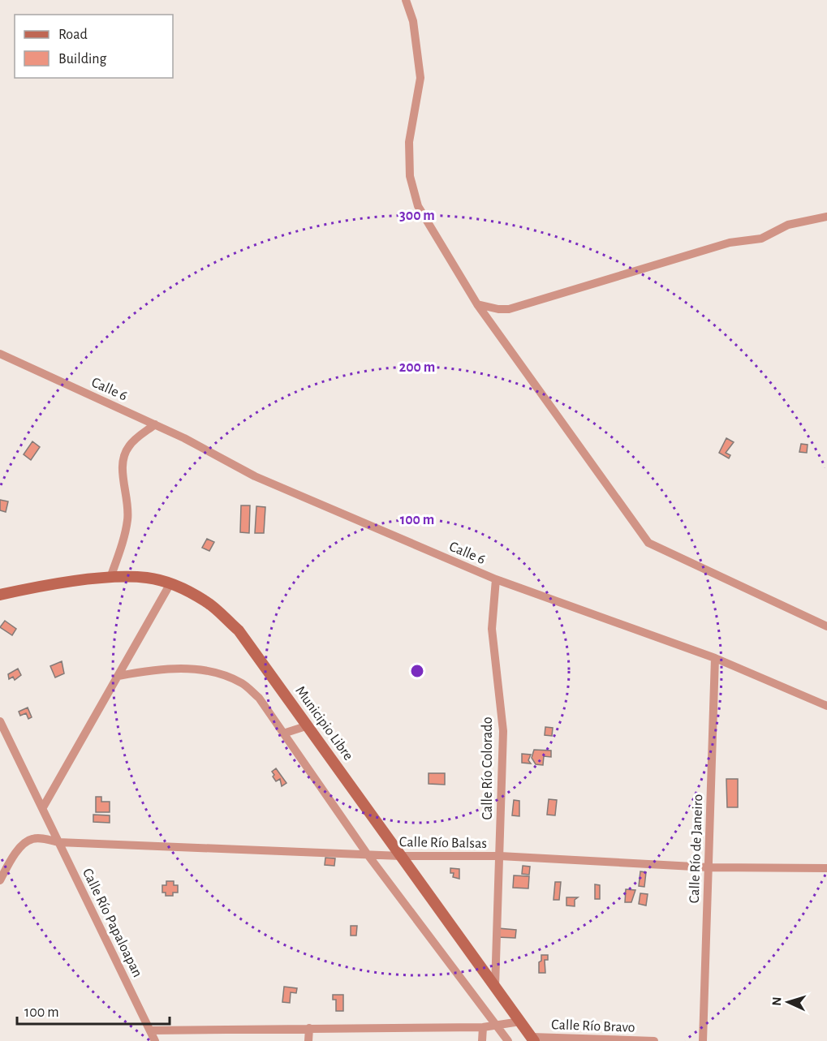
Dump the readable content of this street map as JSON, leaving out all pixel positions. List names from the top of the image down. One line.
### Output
{"streets":{"street":["Calle 6","Municipio Libre","Calle Río Colorado","Calle Río Balsas","Calle Río de Janeiro","Calle Río Papaloapan","Calle Río Bravo"]},"crossings":[["Calle 6","Calle Río Colorado"],["Calle 6","Calle Río de Janeiro"],["Municipio Libre","Calle Río Colorado"],["Municipio Libre","Calle Río Balsas"],["Municipio Libre","Calle Río Bravo"],["Calle Río Colorado","Calle Río Balsas"],["Calle Río Balsas","Calle Río de Janeiro"],["Calle Río Balsas","Calle Río Papaloapan"]],"legend":["Road","Building"],"scale_bar":"100 m","north":"left","rings":["300 m","200 m","100 m"]}
